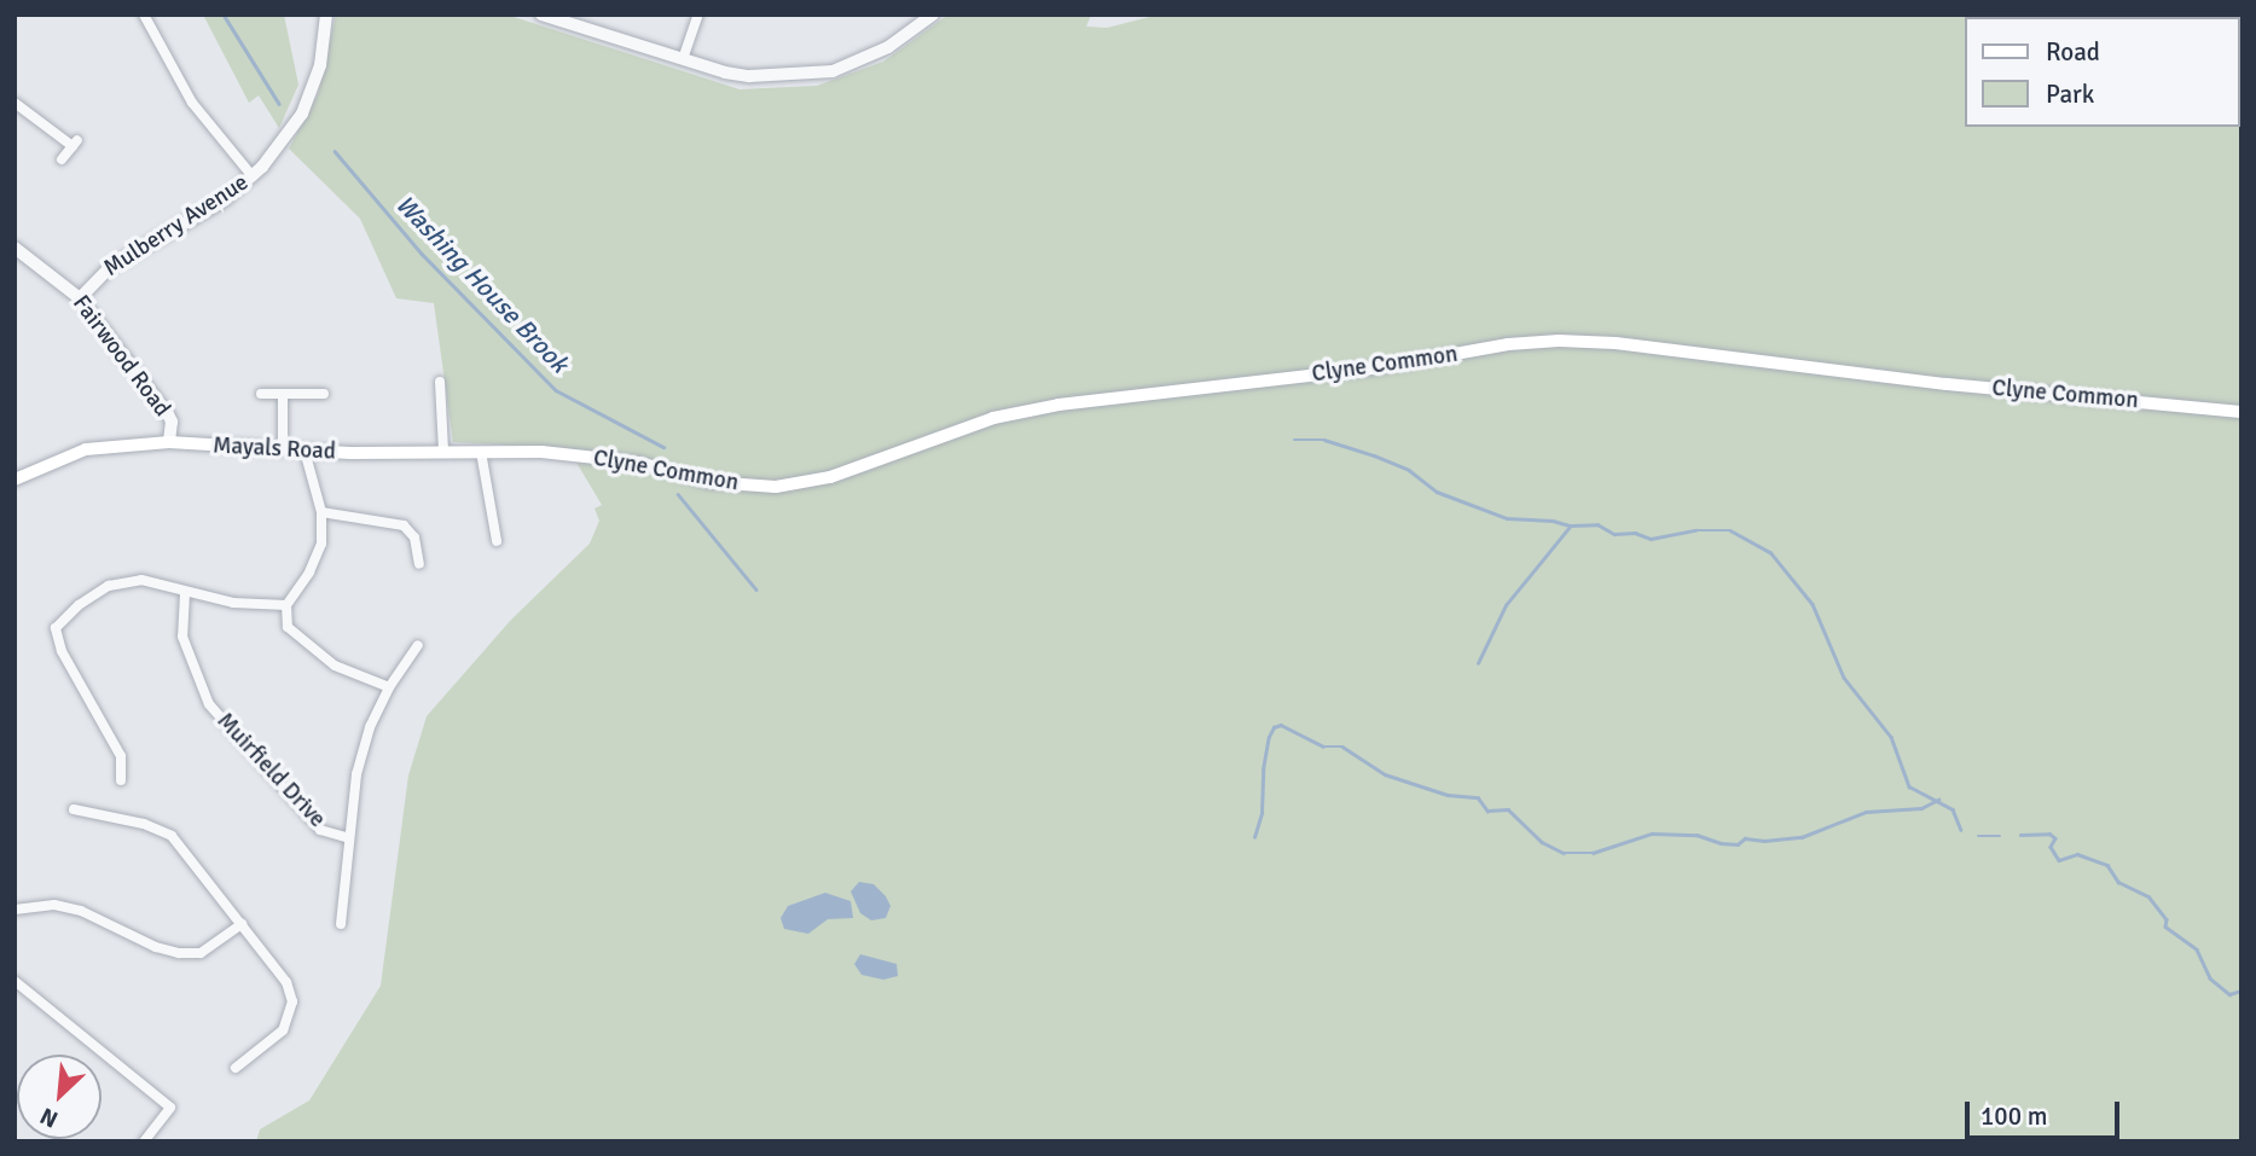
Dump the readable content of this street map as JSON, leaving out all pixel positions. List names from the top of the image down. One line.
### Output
{"streets":{"main road":["Clyne Common","Mayals Road"],"street":["Mulberry Avenue","Fairwood Road","Muirfield Drive"]},"crossings":[["Mulberry Avenue","Fairwood Road"],["Fairwood Road","Mayals Road"],["Clyne Common","Mayals Road"]],"water":["Washing House Brook"],"legend":["Road","Park"],"scale_bar":"100 m","north":"bottom left"}
